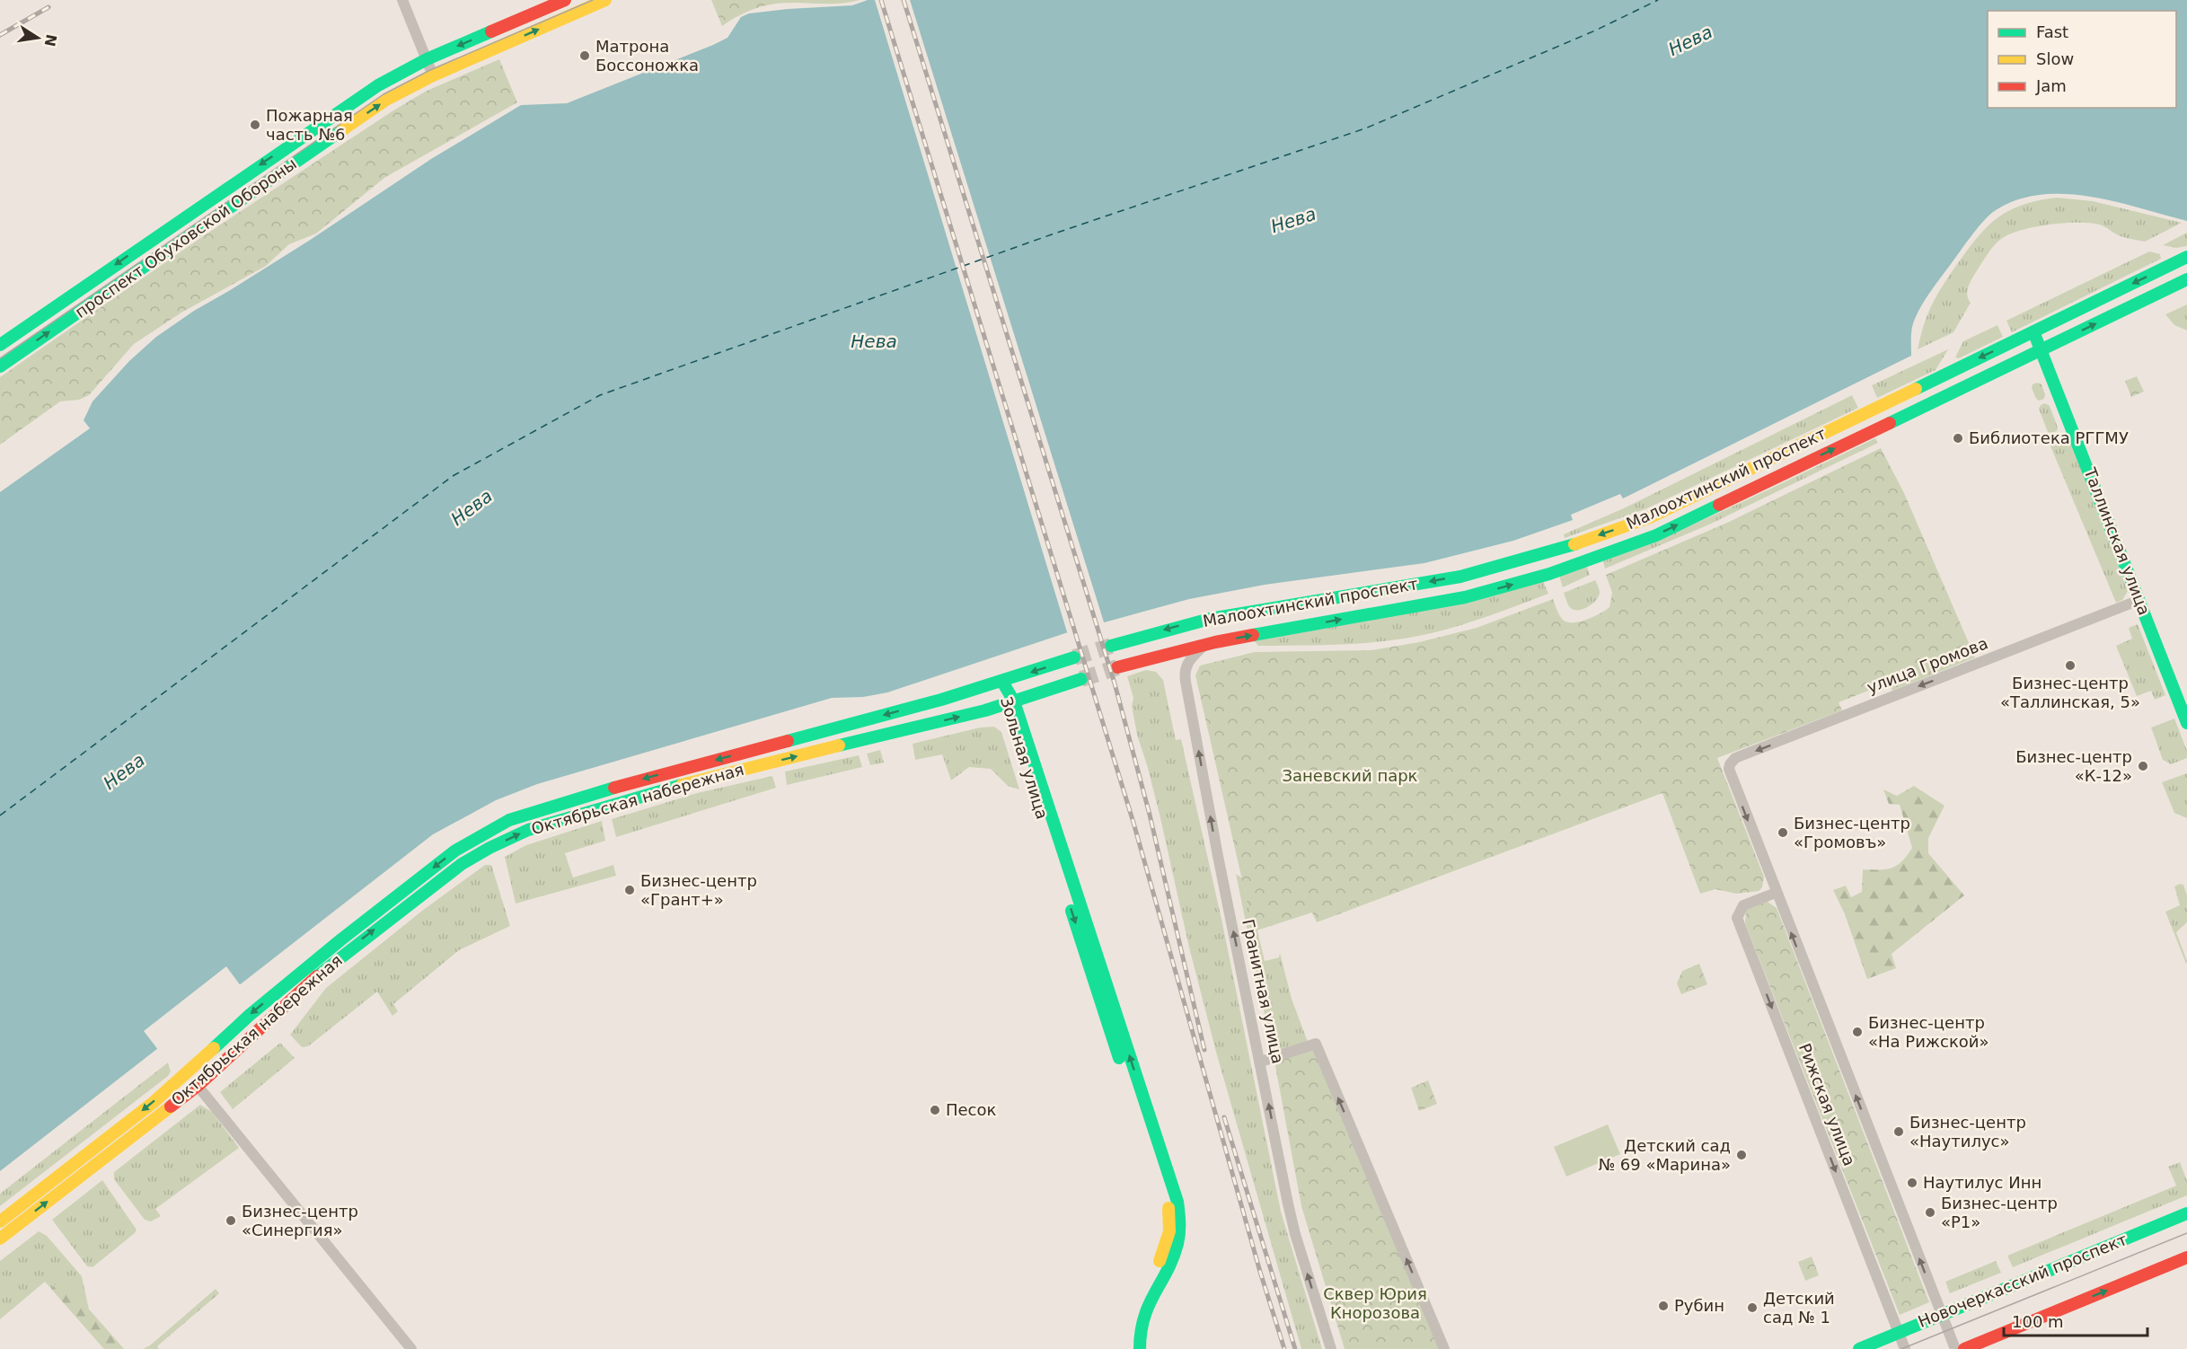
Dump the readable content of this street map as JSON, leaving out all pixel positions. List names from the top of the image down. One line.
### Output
{"streets":{"main road":["проспект Обуховской Обороны","Малоохтинский проспект","Таллинская улица","Зольная улица","Октябрьская набережная","Новочеркасский проспект"],"street":["улица Громова","Гранитная улица","Рижская улица"]},"crossings":[["Малоохтинский проспект","Таллинская улица"],["Малоохтинский проспект","Гранитная улица"],["Таллинская улица","улица Громова"],["улица Громова","Рижская улица"],["Зольная улица","Октябрьская набережная"],["Рижская улица","Новочеркасский проспект"]],"one_way":["улица Громова","Гранитная улица"],"water":["Нева"],"parks":["Заневский парк","Сквер Юрия Кнорозова"],"places":["Матрона Боссоножка","Пожарная часть №6","Библиотека РГГМУ","Бизнес-центр «Таллинская, 5»","Бизнес-центр «К-12»","Бизнес-центр «Громовъ»","Бизнес-центр «Грант+»","Бизнес-центр «На Рижской»","Песок","Бизнес-центр «Наутилус»","Детский сад № 69 «Марина»","Наутилус Инн","Бизнес-центр «Р1»","Бизнес-центр «Синергия»","Рубин","Детский сад № 1"],"legend":["Fast","Slow","Jam"],"scale_bar":"100 m","north":"right"}
